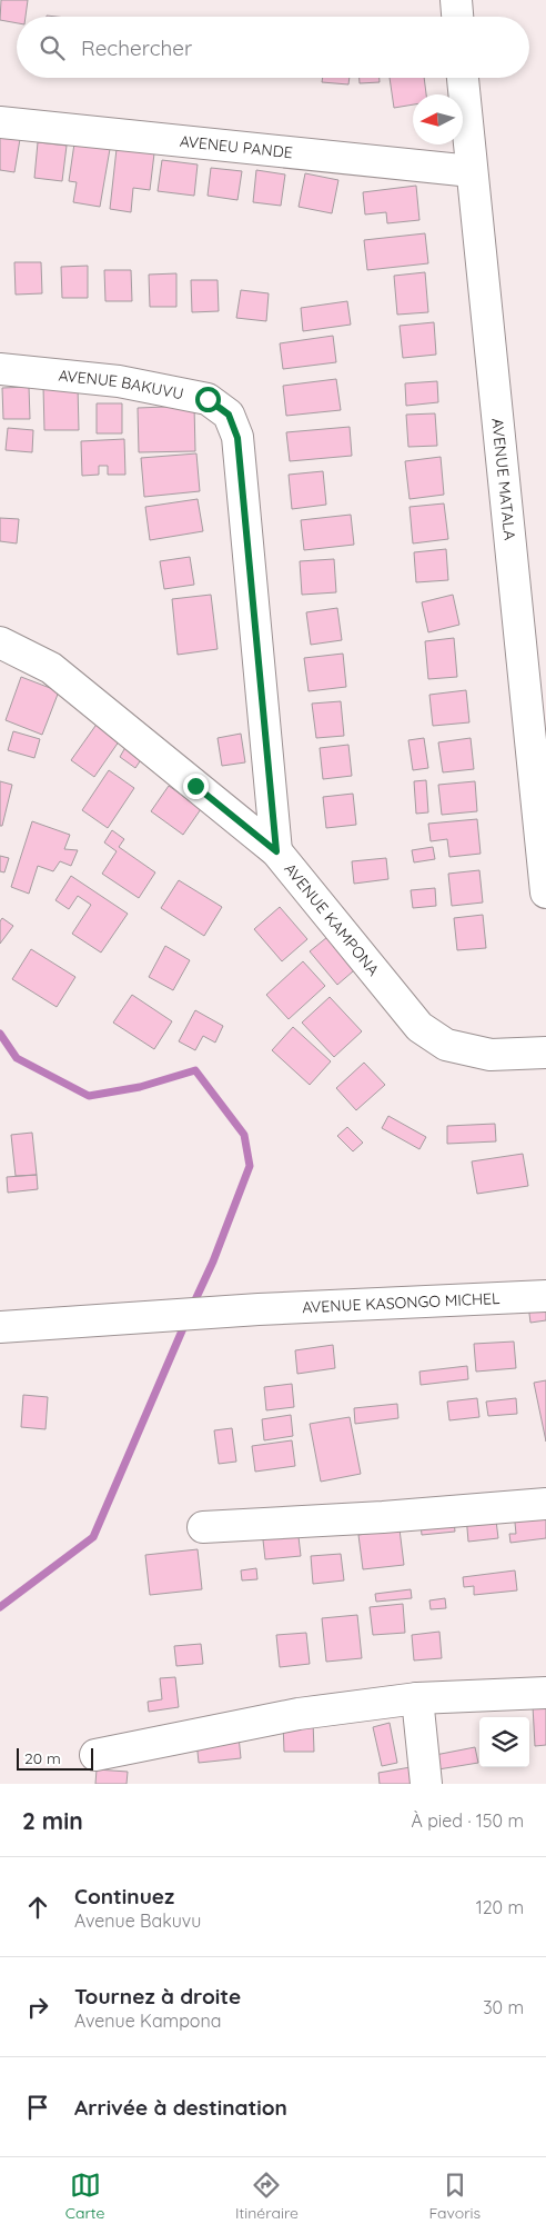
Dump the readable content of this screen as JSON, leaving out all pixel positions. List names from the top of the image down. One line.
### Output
{"streets":{"street":["AVENEU PANDE","AVENUE BAKUVU","AVENUE MATALA","AVENUE KAMPONA","AVENUE KASONGO MICHEL"]},"crossings":[["AVENEU PANDE","AVENUE MATALA"],["AVENUE BAKUVU","AVENUE KAMPONA"]],"scale_bar":"20 m","north":"left","page":{"search":"Rechercher","scale":"20 m","heading":["2 min","À pied · 150 m"],"list":[["Continuez","Avenue Bakuvu","120 m"],["Tournez à droite","Avenue Kampona","30 m"],"Arrivée à destination"],"nav":["Carte","Itinéraire","Favoris"]}}
